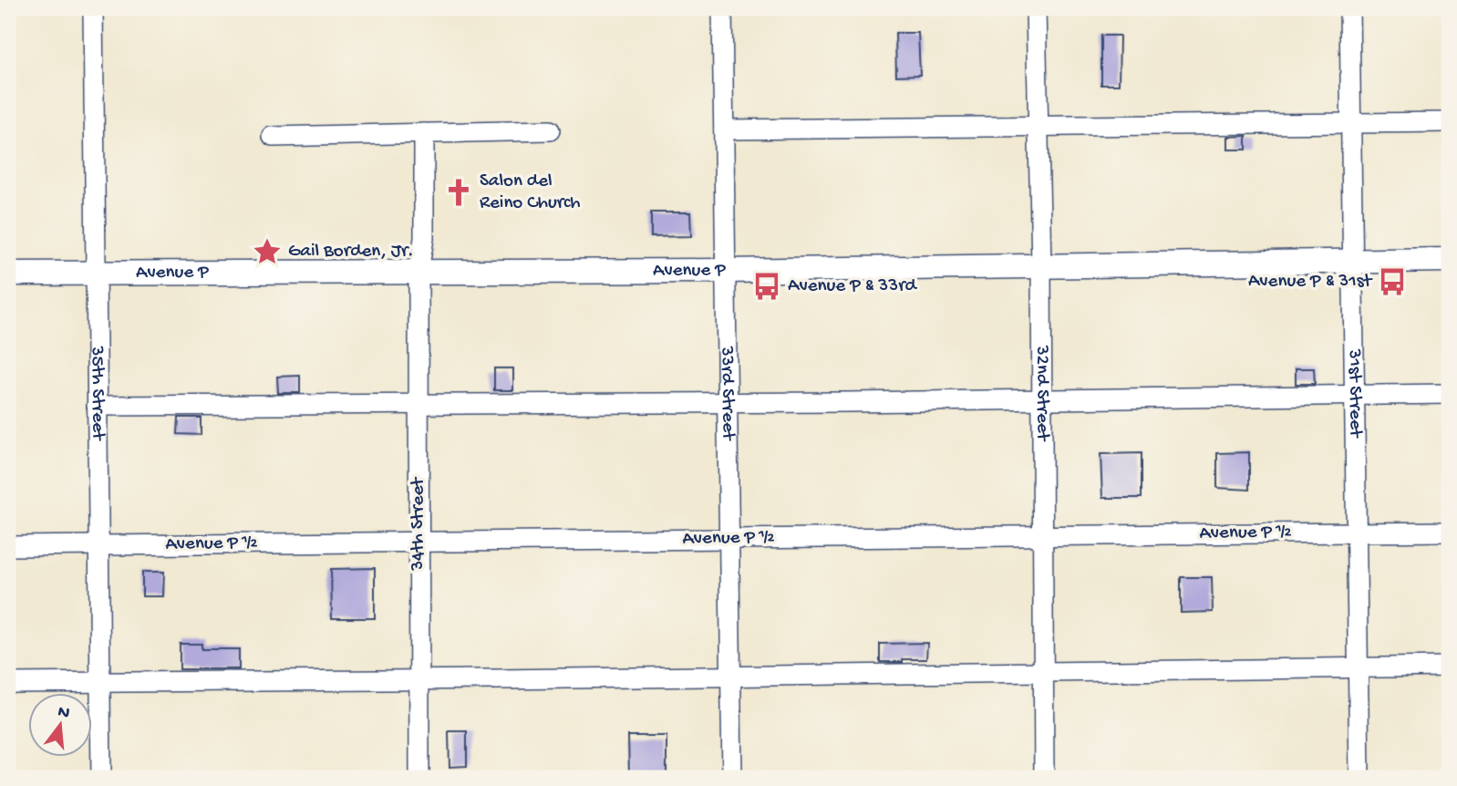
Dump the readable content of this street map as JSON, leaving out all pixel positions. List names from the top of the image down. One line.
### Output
{"streets":{"main road":["Avenue P"],"street":["35th Street","33rd Street","32nd Street","31st Street","34th Street","Avenue P ½"]},"crossings":[["Avenue P","35th Street"],["Avenue P","33rd Street"],["Avenue P","32nd Street"],["Avenue P","31st Street"],["Avenue P","34th Street"],["35th Street","Avenue P ½"],["33rd Street","Avenue P ½"],["32nd Street","Avenue P ½"],["31st Street","Avenue P ½"],["34th Street","Avenue P ½"]],"places":{"church":["Salon del Reino Church"],"place":["Gail Borden, Jr."],"bus stop":["Avenue P & 31st","Avenue P & 33rd"]},"north":"top"}
